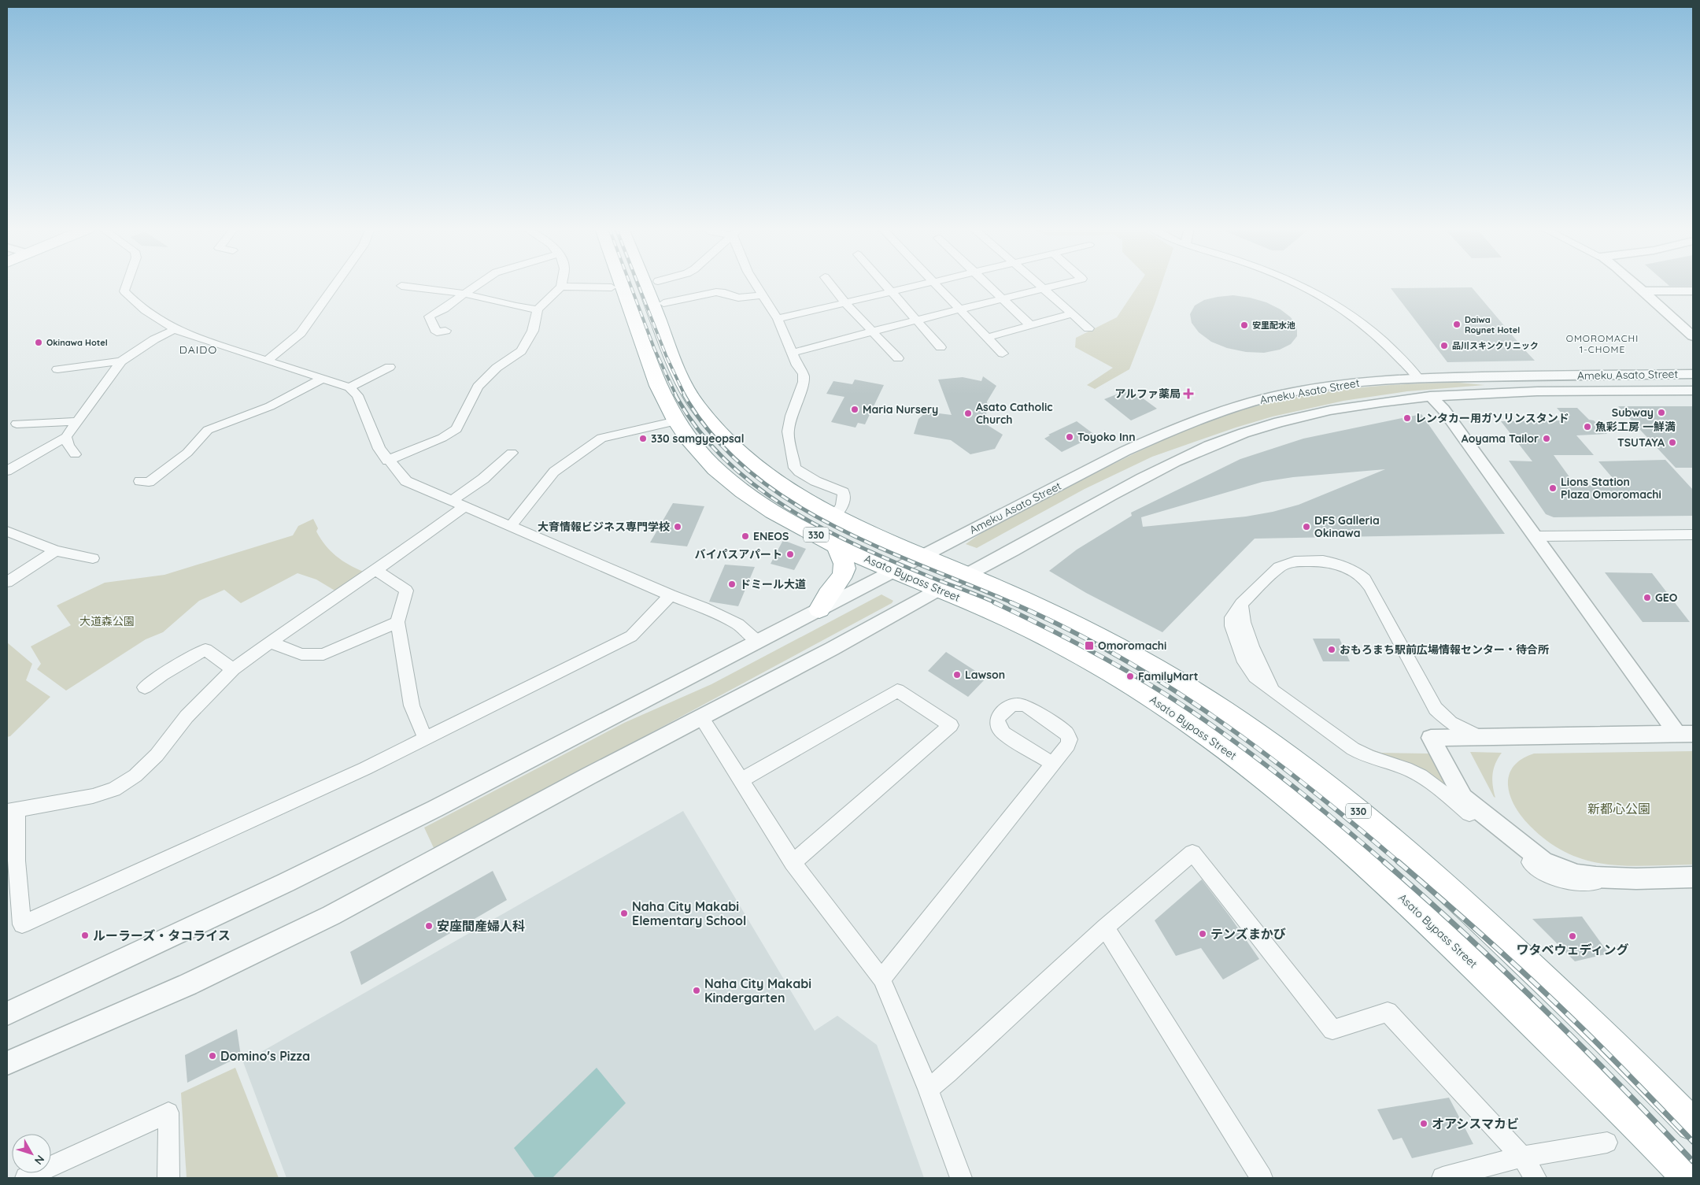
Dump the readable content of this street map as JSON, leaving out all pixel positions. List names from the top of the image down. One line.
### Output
{"streets":{"main road":["330","Asato Bypass Street"],"street":["Ameku Asato Street"]},"crossings":[["Ameku Asato Street","330"],["Ameku Asato Street","Asato Bypass Street"],["330","Asato Bypass Street"]],"districts":["OMOROMACHI 1-CHOME","DAIDO"],"parks":["大道森公園","新都心公園"],"places":{"other":["Daiwa Roynet Hotel","安里配水池","Okinawa Hotel","品川スキンクリニック","Maria Nursery","Subway","Asato Catholic Church","レンタカー用ガソリンスタンド","魚彩工房 一鮮満","Toyoko Inn","330 samgyeopsal","Aoyama Tailor","TSUTAYA","Lions Station Plaza Omoromachi","大育情報ビジネス専門学校","DFS Galleria Okinawa","ENEOS","バイパスアパート","ドミール大道","GEO","おもろまち駅前広場情報センター・待合所","Lawson","FamilyMart","Naha City Makabi Elementary School","安座間産婦人科","テンズまかび","ルーラーズ・タコライス","ワタベウェディング","Naha City Makabi Kindergarten","Domino's Pizza","オアシスマカビ"],"health":["アルファ薬局"],"transit":["Omoromachi"]},"north":"bottom right"}
